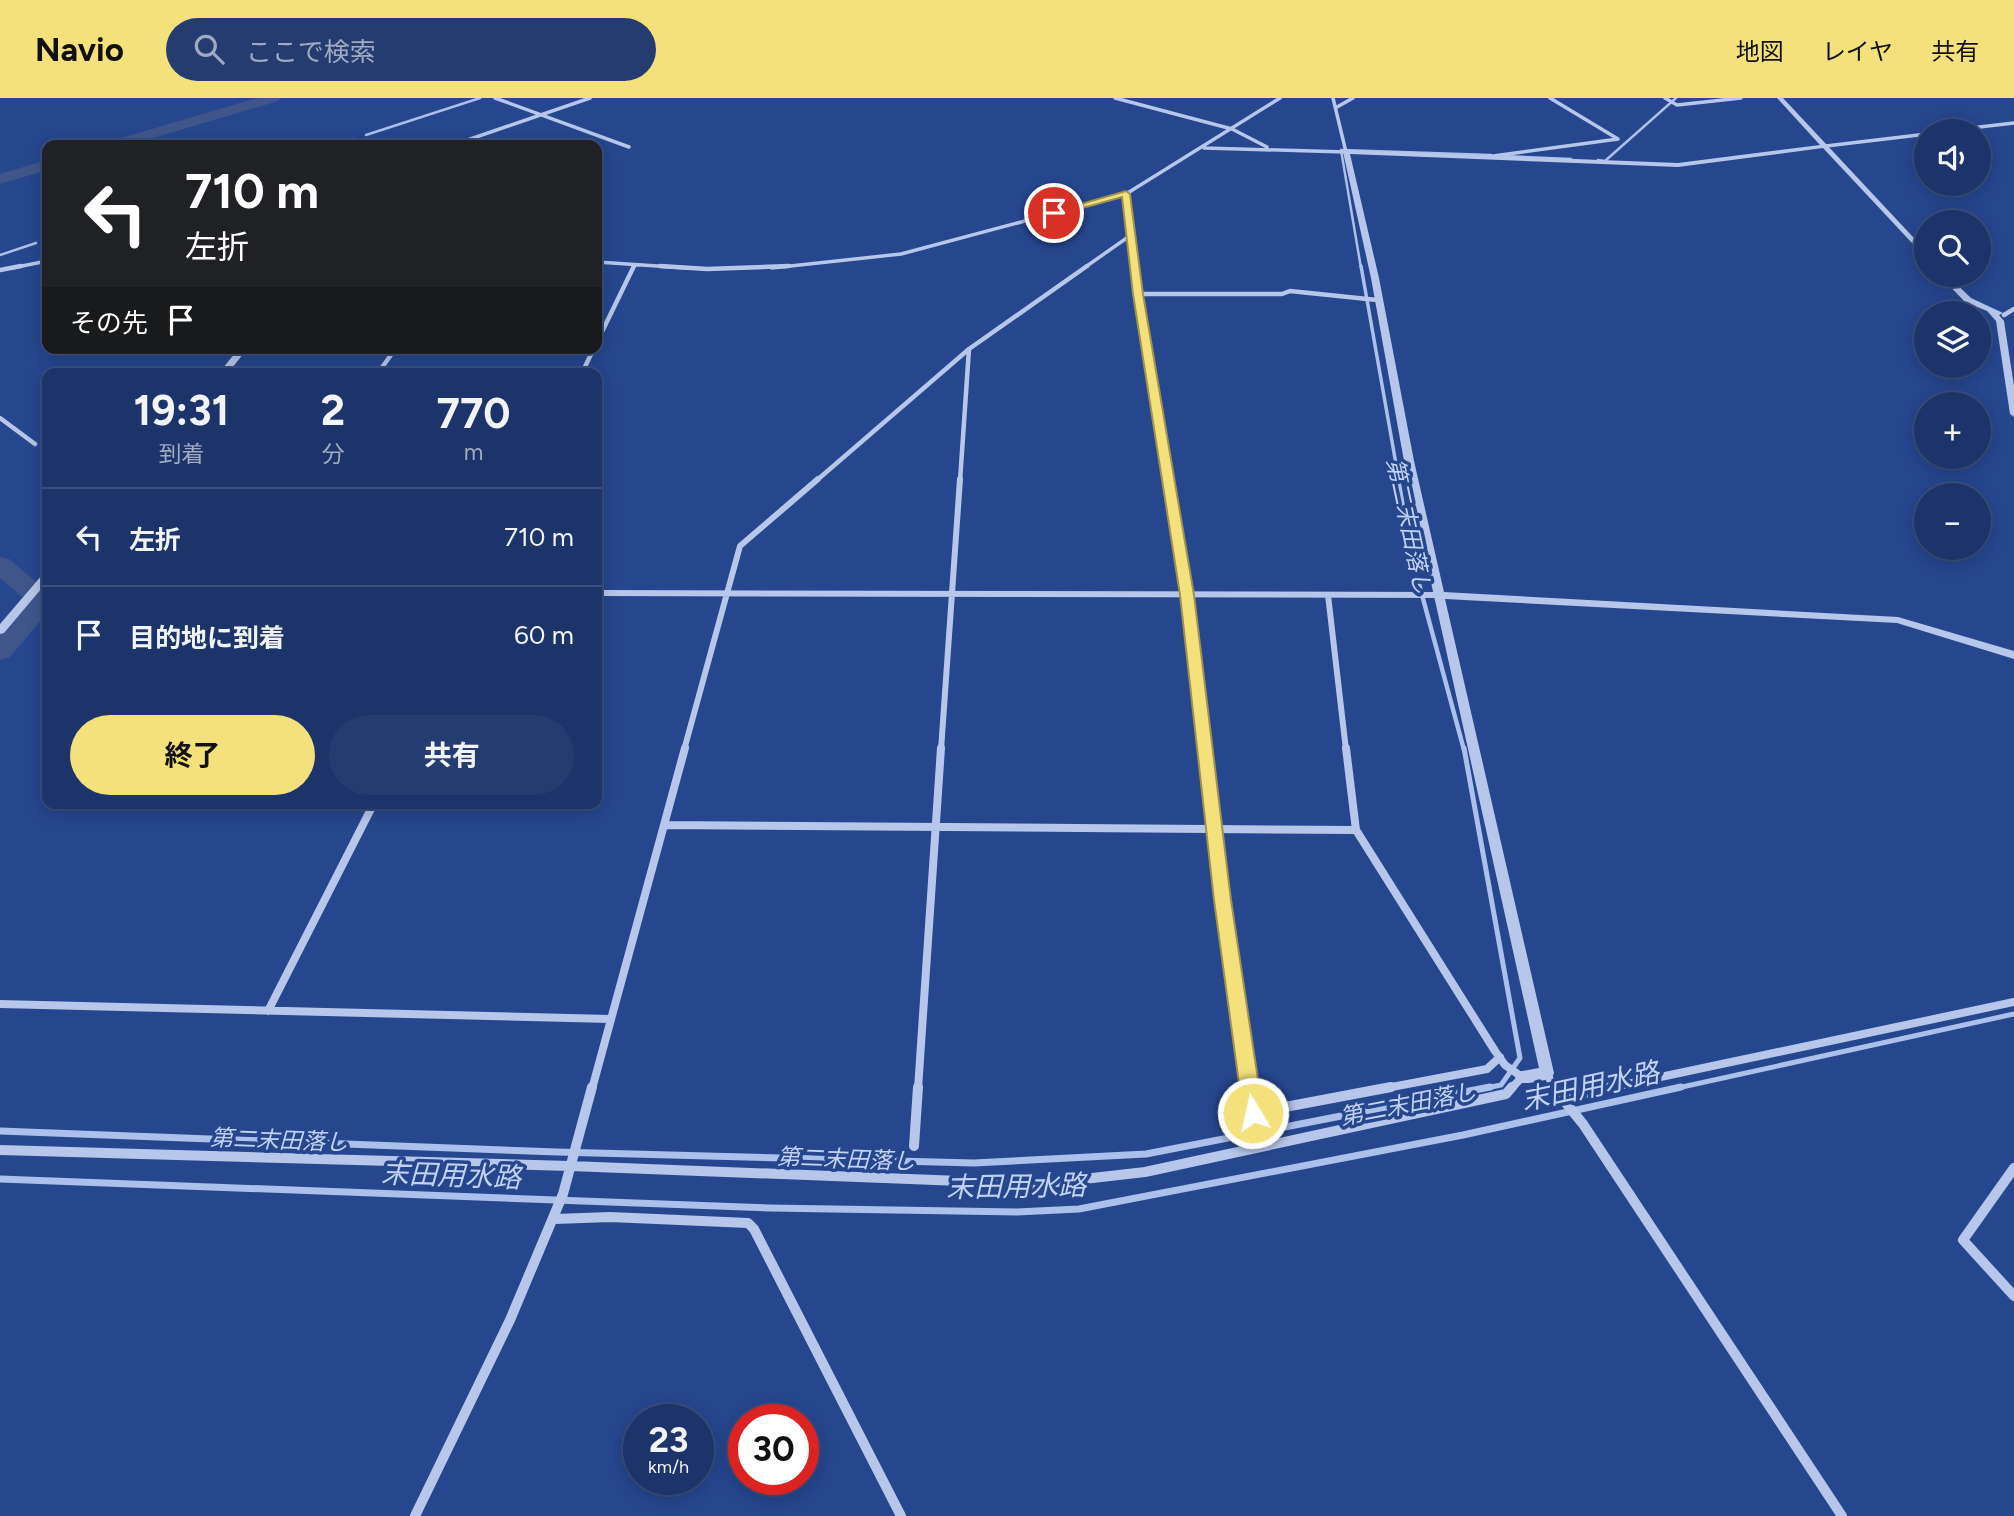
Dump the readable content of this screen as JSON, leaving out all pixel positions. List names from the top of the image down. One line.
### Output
{"water":["第二末田落し","末田用水路"],"page":{"header":"Navio","search":"ここで検索","nav":["地図","レイヤ","共有"],"map_buttons":["+","−"],"turn":["710 m","左折"],"then":"その先","eta":["19:31","到着","2","分","770","m"],"list":[{"name":"左折","value":"710 m"},{"name":"目的地に到着","value":"60 m"}],"buttons":["終了","共有"],"speed":"23 km/h","limit":"30"}}
